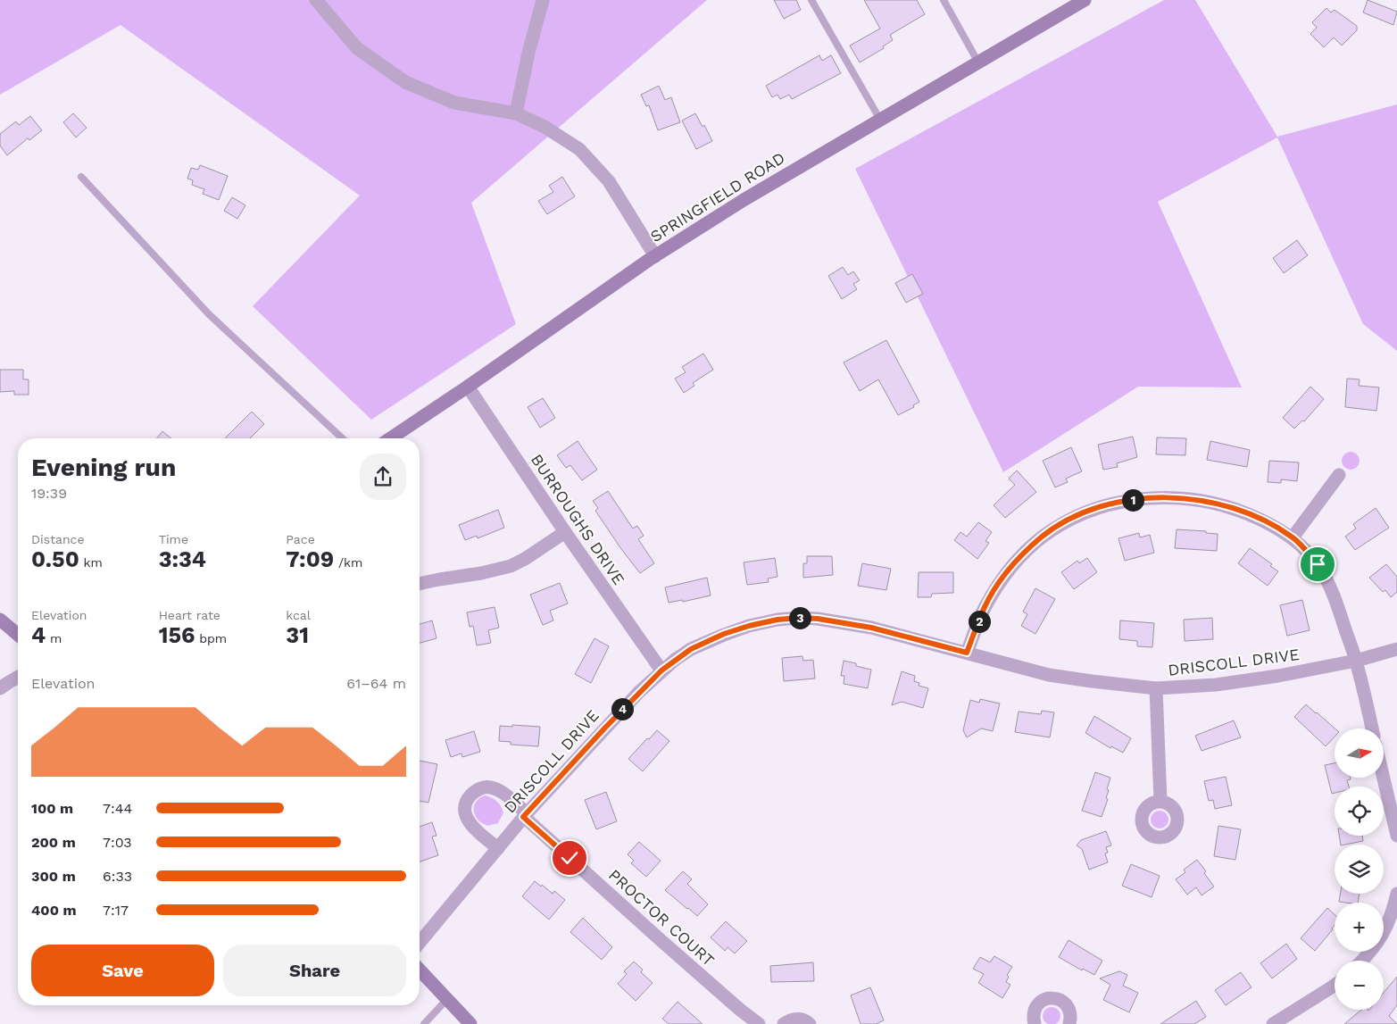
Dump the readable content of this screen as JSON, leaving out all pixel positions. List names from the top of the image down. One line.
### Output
{"streets":{"street":["SPRINGFIELD ROAD","BURROUGHS DRIVE","DRISCOLL DRIVE","PROCTOR COURT"]},"crossings":[["SPRINGFIELD ROAD","BURROUGHS DRIVE"],["BURROUGHS DRIVE","DRISCOLL DRIVE"],["DRISCOLL DRIVE","PROCTOR COURT"]],"north":"right","page":{"heading":["Evening run","19:39"],"pins":["1","3","2","4"],"stats":[["Distance","0.50 km"],["Time","3:34"],["Pace","7:09 /km"],["Elevation","4 m"],["Heart rate","156 bpm"],["kcal","31"]],"chart":["Elevation","61–64 m"],"map_buttons":["+","−"],"list":[{"name":"100 m","note":"7:44"},{"name":"200 m","note":"7:03"},{"name":"300 m","note":"6:33"},{"name":"400 m","note":"7:17"}],"buttons":["Save","Share"]}}
